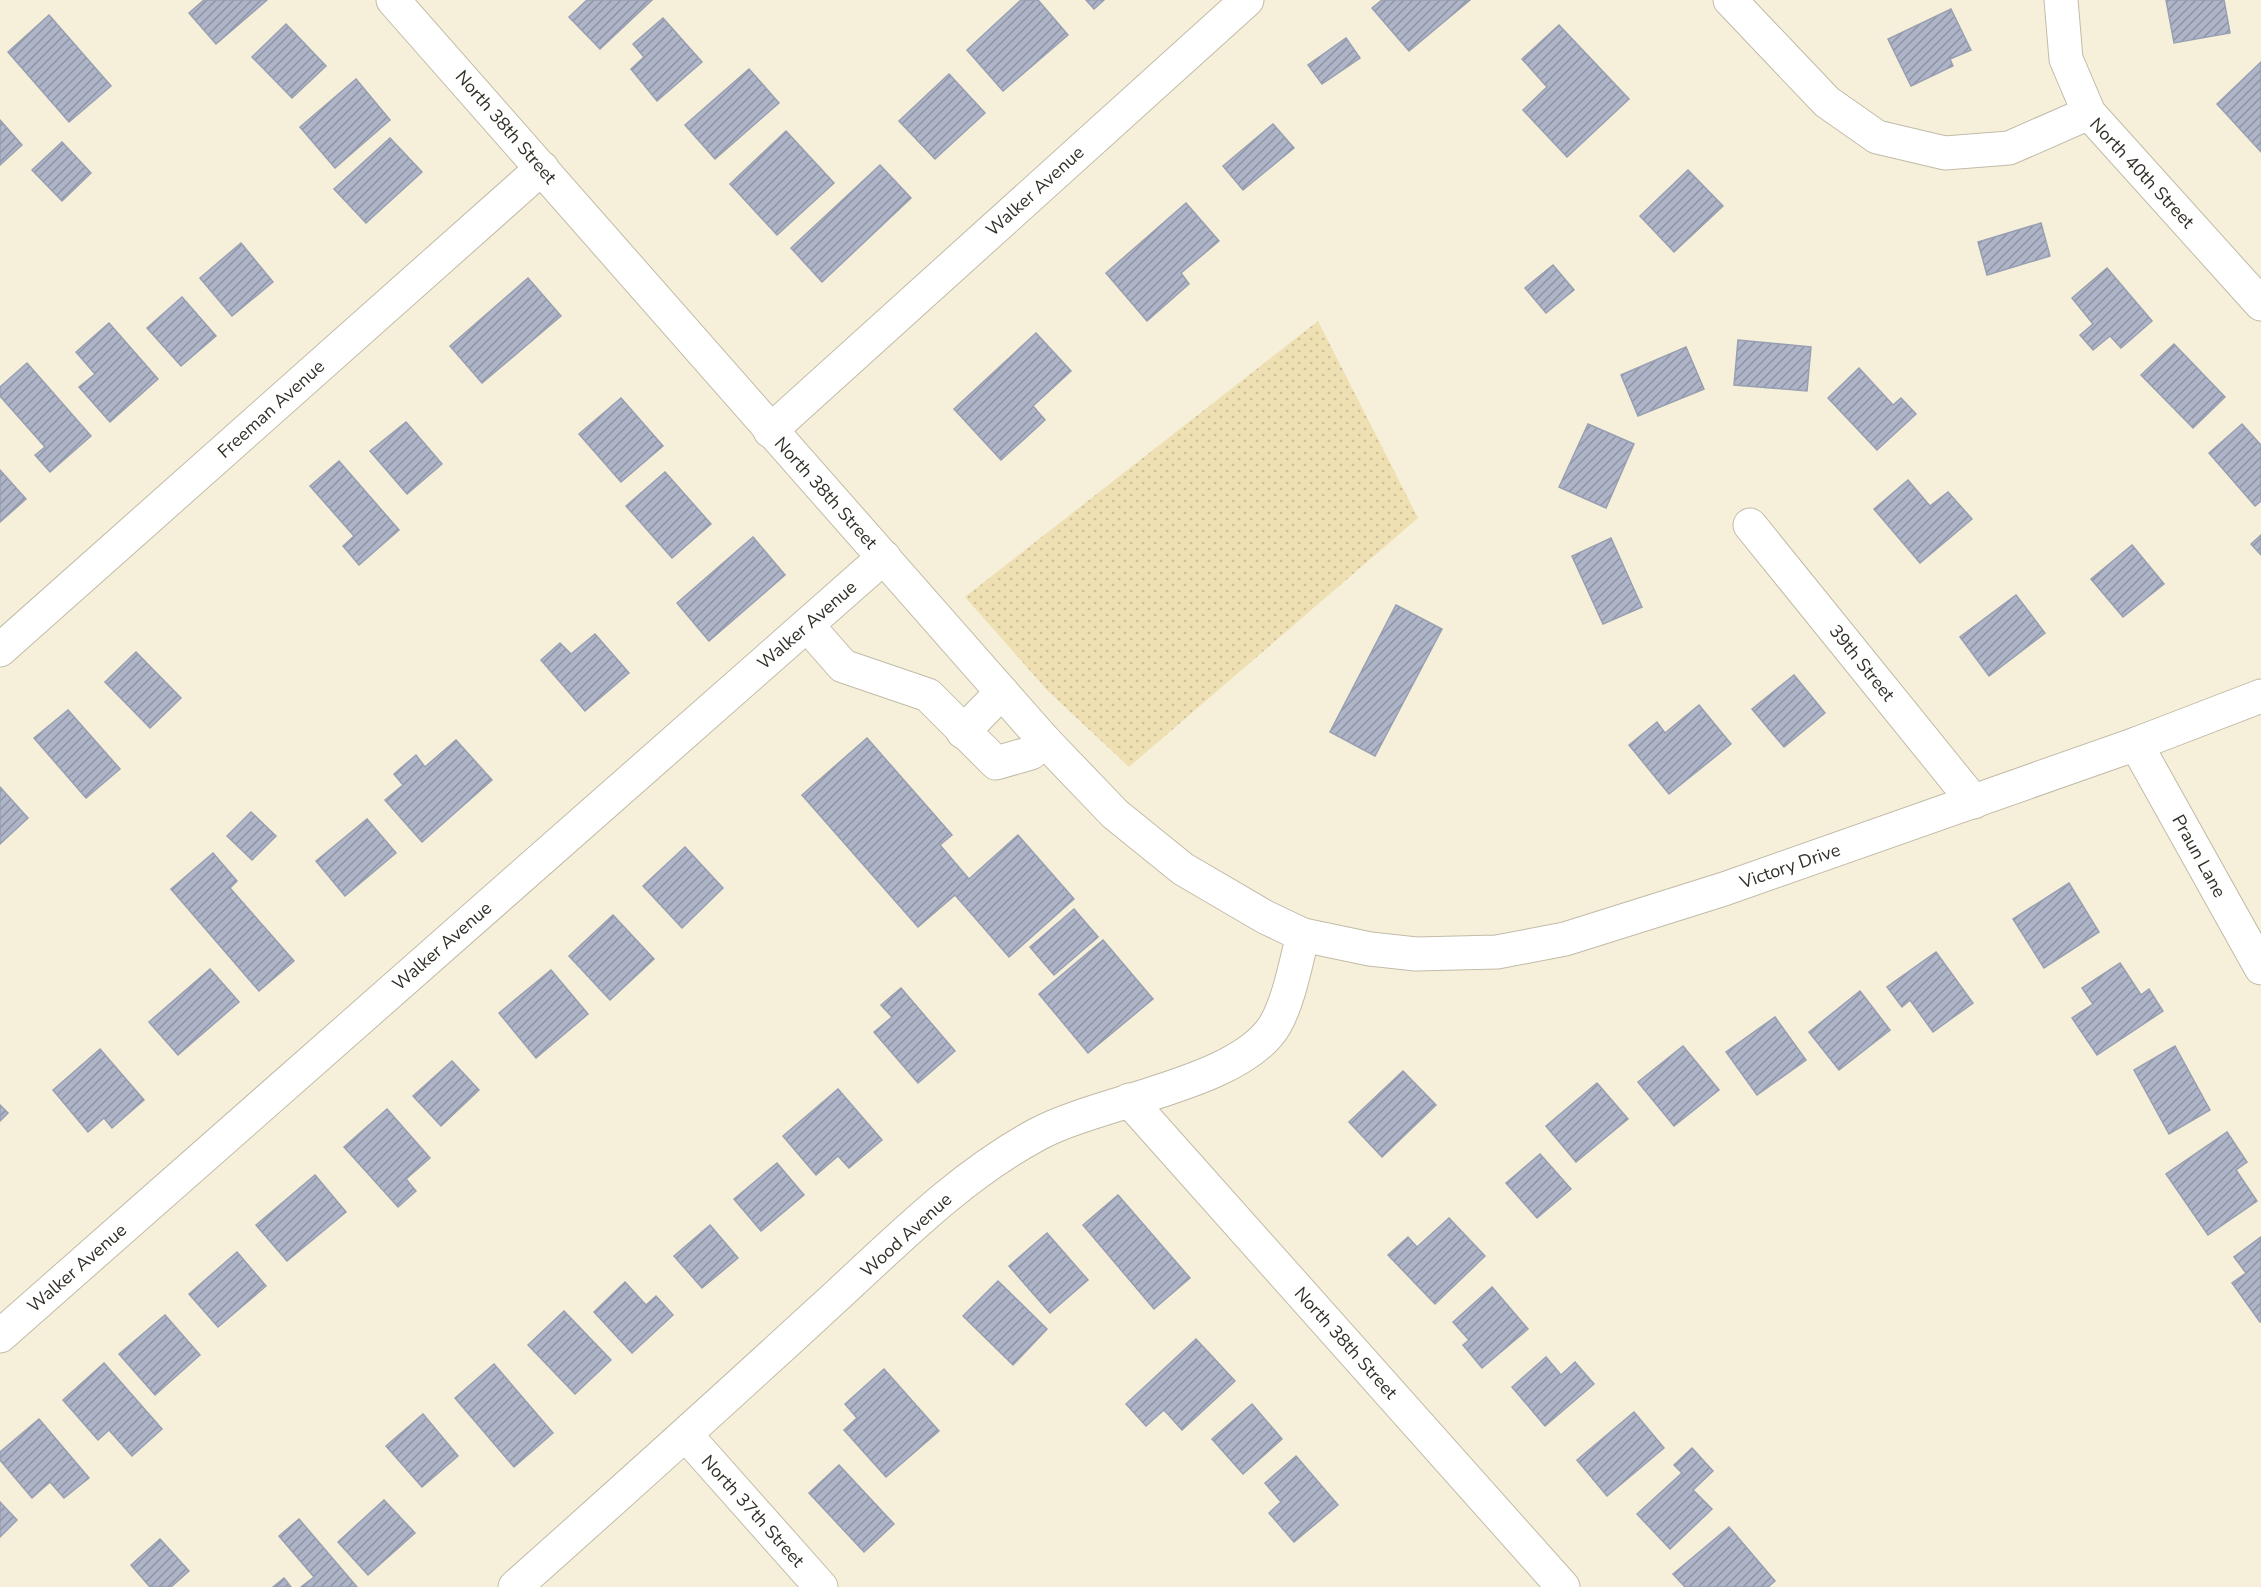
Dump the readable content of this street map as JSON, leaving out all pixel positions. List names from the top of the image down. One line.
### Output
{"streets":{"street":["North 38th Street","North 40th Street","Walker Avenue","Freeman Avenue","39th Street","Praun Lane","Victory Drive","Wood Avenue","North 37th Street"]},"crossings":[["North 38th Street","Walker Avenue"],["North 38th Street","Freeman Avenue"],["North 38th Street","Victory Drive"],["North 38th Street","Wood Avenue"],["39th Street","Victory Drive"],["Praun Lane","Victory Drive"],["Victory Drive","Wood Avenue"],["Wood Avenue","North 37th Street"]]}
